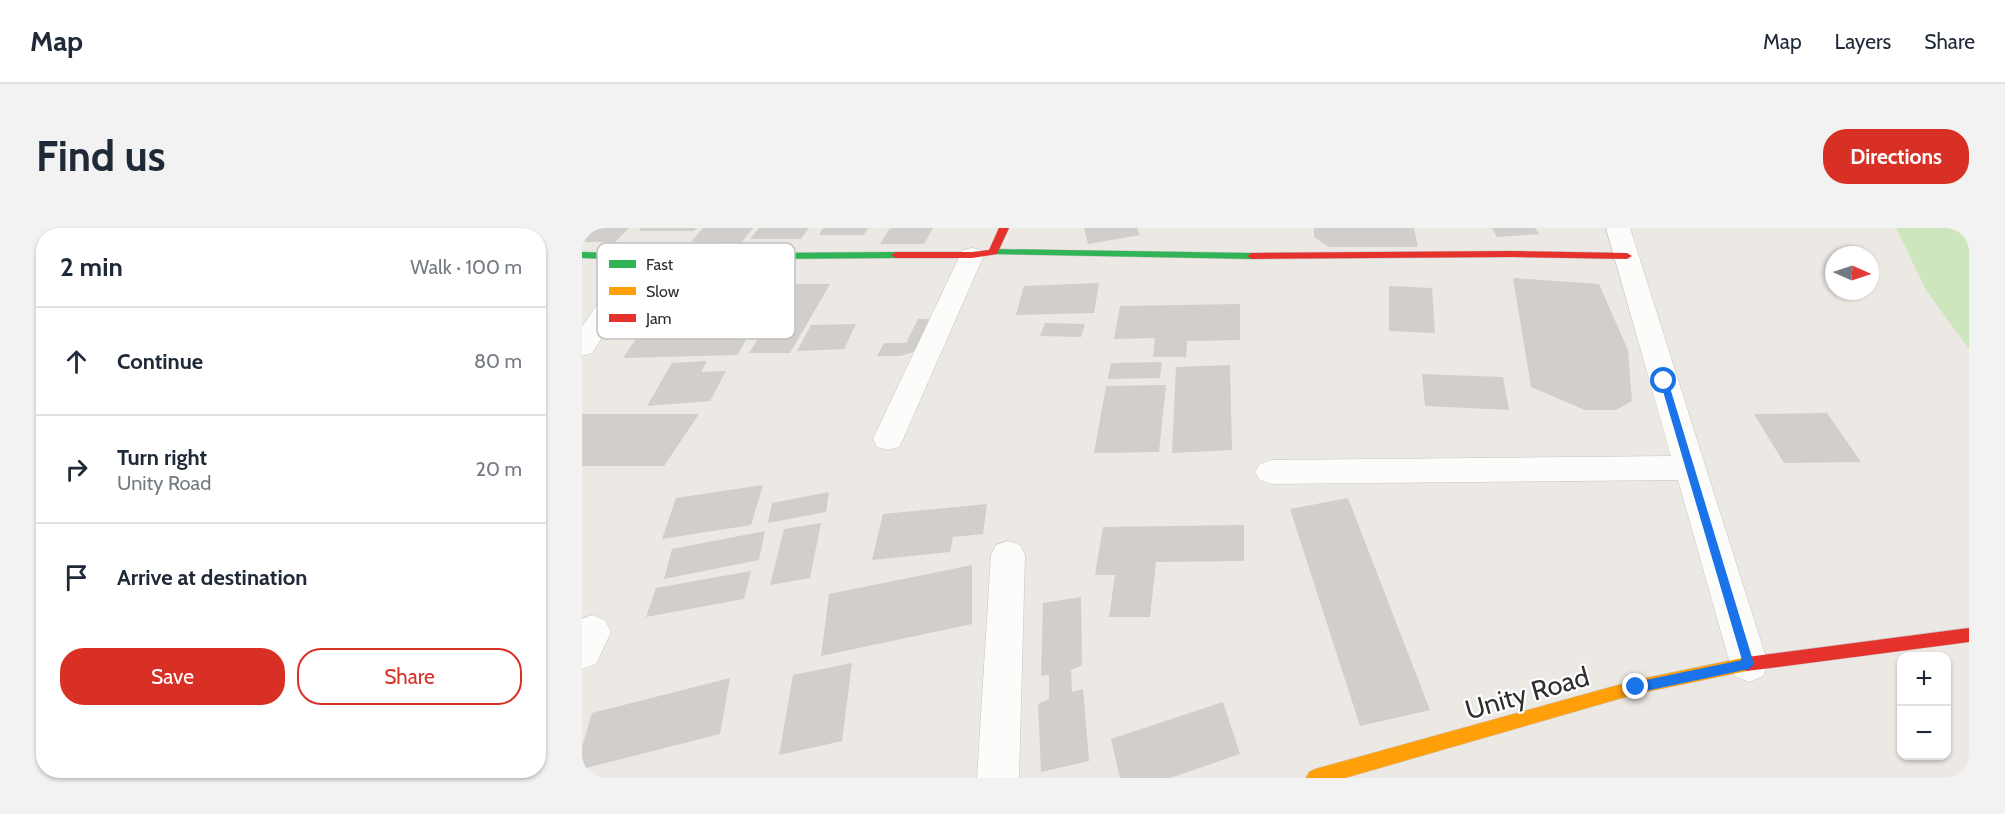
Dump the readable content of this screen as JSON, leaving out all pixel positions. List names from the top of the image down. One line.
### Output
{"streets":{"street":["Unity Road"]},"legend":["Fast","Slow","Jam"],"north":"right","page":{"header":"Map","nav":["Map","Layers","Share"],"buttons":["Directions",["Save","Share"]],"title":"Find us","heading":["2 min","Walk · 100 m"],"list":[["Continue","80 m"],["Turn right","Unity Road","20 m"],"Arrive at destination"],"map_buttons":["+","−"]}}
